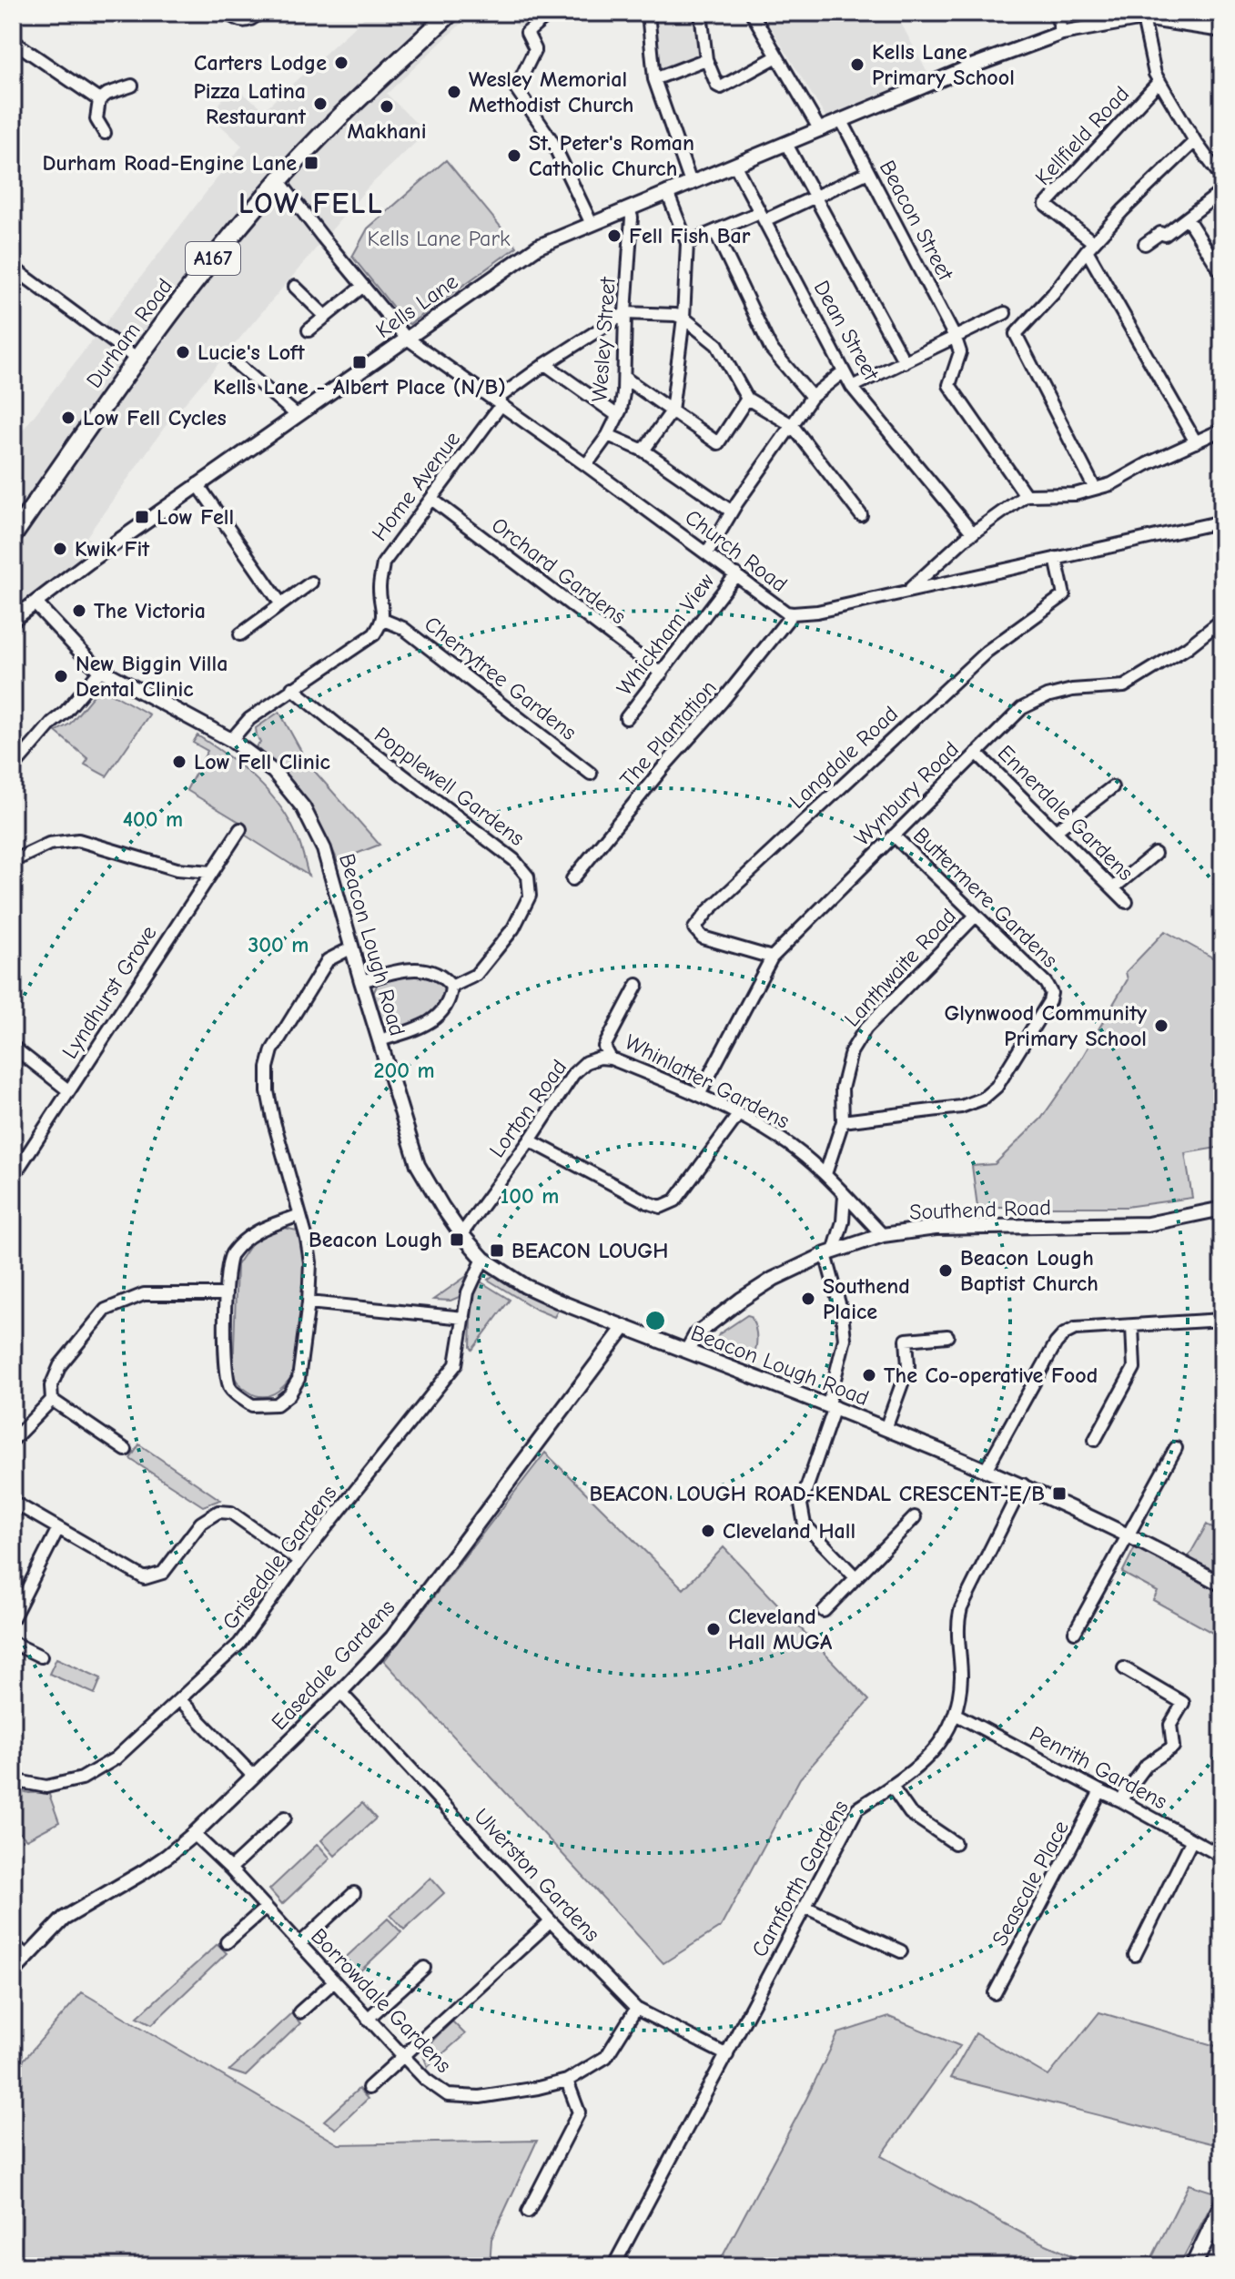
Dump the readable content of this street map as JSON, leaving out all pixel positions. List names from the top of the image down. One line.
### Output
{"streets":{"main road":["A167","Durham Road"],"street":["Kellfield Road","Beacon Street","Kells Lane","Dean Street","Wesley Street","Home Avenue","Church Road","Orchard Gardens","Whickham View","Cherrytree Gardens","The Plantation","Langdale Road","Popplewell Gardens","Wynbury Road","Ennerdale Gardens","Buttermere Gardens","Beacon Lough Road","Lanthwaite Road","Lyndhurst Grove","Whinlatter Gardens","Lorton Road","Southend Road","Grisedale Gardens","Easedale Gardens","Penrith Gardens","Ulverston Gardens","Carnforth Gardens","Seascale Place","Borrowdale Gardens"]},"crossings":[["Beacon Street","Kells Lane"],["Kells Lane","Dean Street"],["Kells Lane","Wesley Street"],["Kells Lane","Church Road"],["Kells Lane","Beacon Lough Road"],["Durham Road","Church Road"],["Wesley Street","Home Avenue"],["Wesley Street","Church Road"],["Home Avenue","Church Road"],["Home Avenue","Orchard Gardens"],["Home Avenue","Cherrytree Gardens"],["Church Road","Whickham View"],["Church Road","The Plantation"],["Church Road","Langdale Road"],["Orchard Gardens","Whickham View"],["Langdale Road","Wynbury Road"],["Wynbury Road","Ennerdale Gardens"],["Wynbury Road","Buttermere Gardens"],["Wynbury Road","Whinlatter Gardens"],["Buttermere Gardens","Lanthwaite Road"],["Beacon Lough Road","Lorton Road"],["Beacon Lough Road","Southend Road"],["Beacon Lough Road","Grisedale Gardens"],["Beacon Lough Road","Easedale Gardens"],["Beacon Lough Road","Carnforth Gardens"],["Lanthwaite Road","Whinlatter Gardens"],["Whinlatter Gardens","Lorton Road"],["Whinlatter Gardens","Southend Road"],["Easedale Gardens","Ulverston Gardens"],["Easedale Gardens","Borrowdale Gardens"],["Penrith Gardens","Carnforth Gardens"],["Penrith Gardens","Seascale Place"],["Ulverston Gardens","Carnforth Gardens"],["Ulverston Gardens","Borrowdale Gardens"]],"districts":["LOW FELL"],"parks":["Kells Lane Park"],"places":{"other":["Carters Lodge","Kells Lane Primary School","Wesley Memorial Methodist Church","Pizza Latina Restaurant","Makhani","St. Peter's Roman Catholic Church","Fell Fish Bar","Lucie's Loft","Low Fell Cycles","Kwik Fit","The Victoria","New Biggin Villa Dental Clinic","Low Fell Clinic","Glynwood Community Primary School","Beacon Lough Baptist Church","Southend Plaice","The Co-operative Food","Cleveland Hall","Cleveland Hall MUGA"],"transit":["Durham Road-Engine Lane","Kells Lane - Albert Place (N/B)","Low Fell","Beacon Lough","BEACON LOUGH","BEACON LOUGH ROAD-KENDAL CRESCENT-E/B"]},"rings":["400 m","300 m","200 m","100 m"]}
